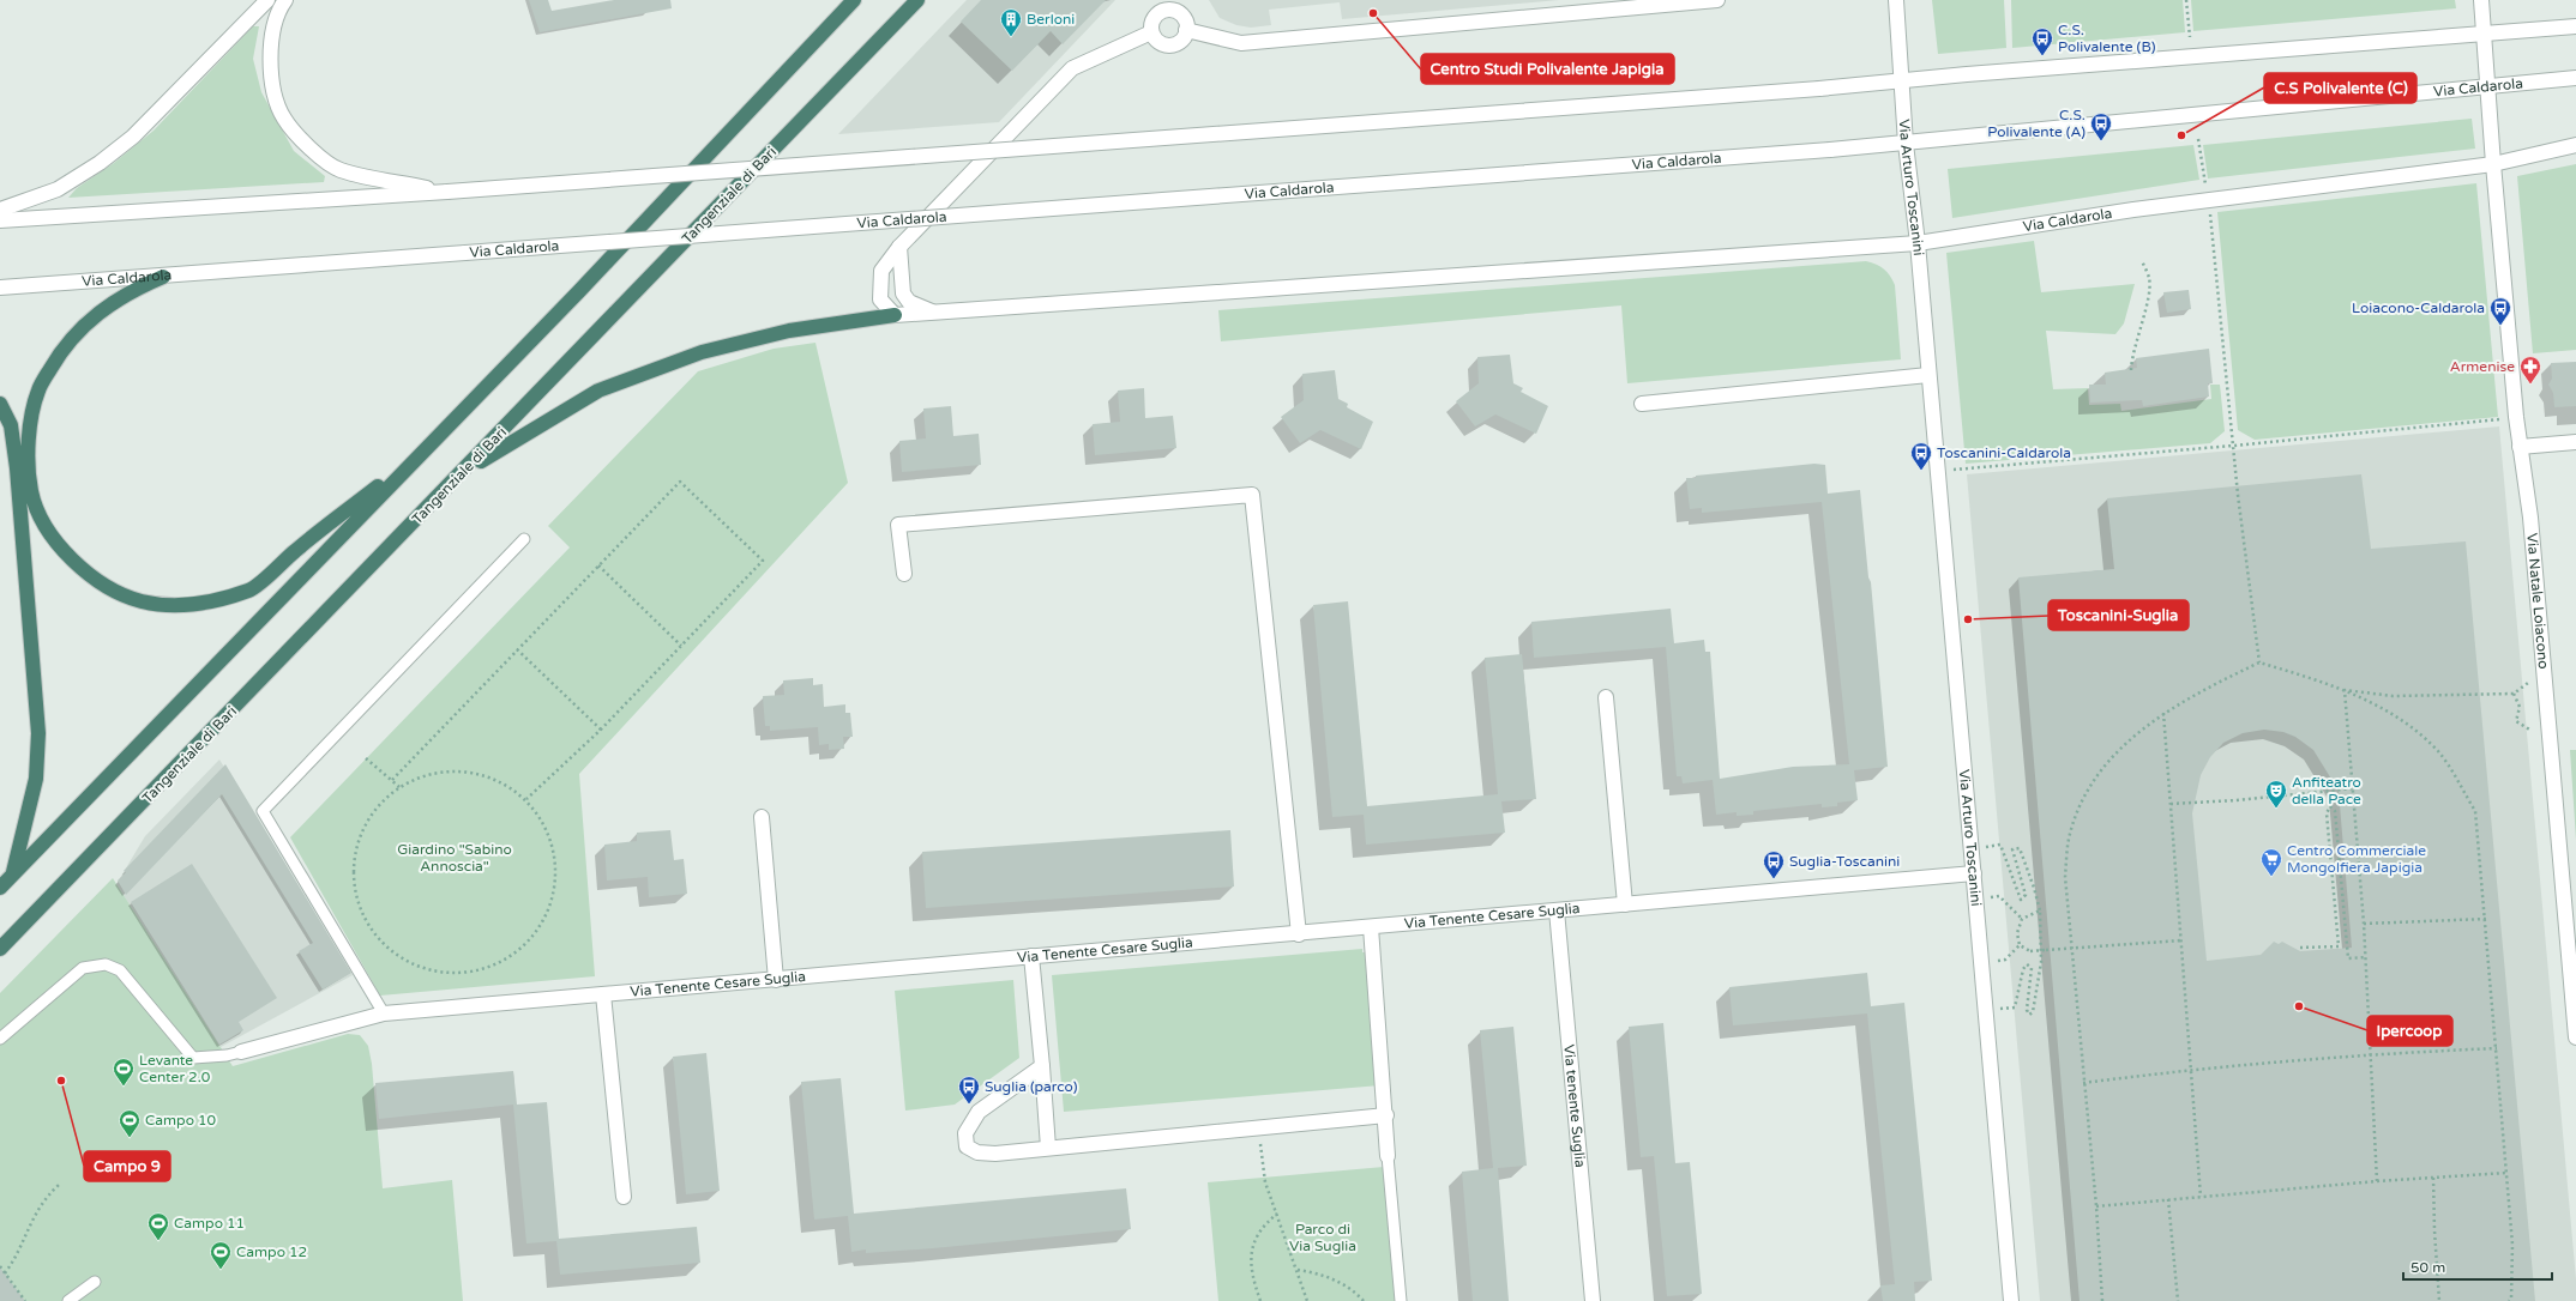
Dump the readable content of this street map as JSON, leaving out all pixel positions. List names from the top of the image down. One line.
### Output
{"streets":{"highway":["Tangenziale di Bari"],"street":["Via Caldarola","Via Arturo Toscanini","Via Natale Loiacono","Via Tenente Cesare Suglia","Via tenente Suglia"]},"crossings":[["Via Caldarola","Via Arturo Toscanini"],["Via Caldarola","Via Natale Loiacono"],["Via Arturo Toscanini","Via Tenente Cesare Suglia"],["Via Tenente Cesare Suglia","Via tenente Suglia"]],"parks":["Giardino \"Sabino Annoscia\"","Parco di Via Suglia"],"places":{"other":["Centro Studi Polivalente Japigia","C.S Polivalente (C)","Toscanini-Suglia","Ipercoop","Campo 9"],"building":["Berloni"],"bus stop":["C.S. Polivalente (B)","C.S. Polivalente (A)","Loiacono-Caldarola","Toscanini-Caldarola","Suglia-Toscanini","Suglia (parco)"],"pharmacy":["Armenise"],"theatre":["Anfiteatro della Pace"],"supermarket":["Centro Commerciale Mongolfiera Japigia"],"sports":["Levante Center 2.0","Campo 10","Campo 11","Campo 12"]},"scale_bar":"50 m"}
